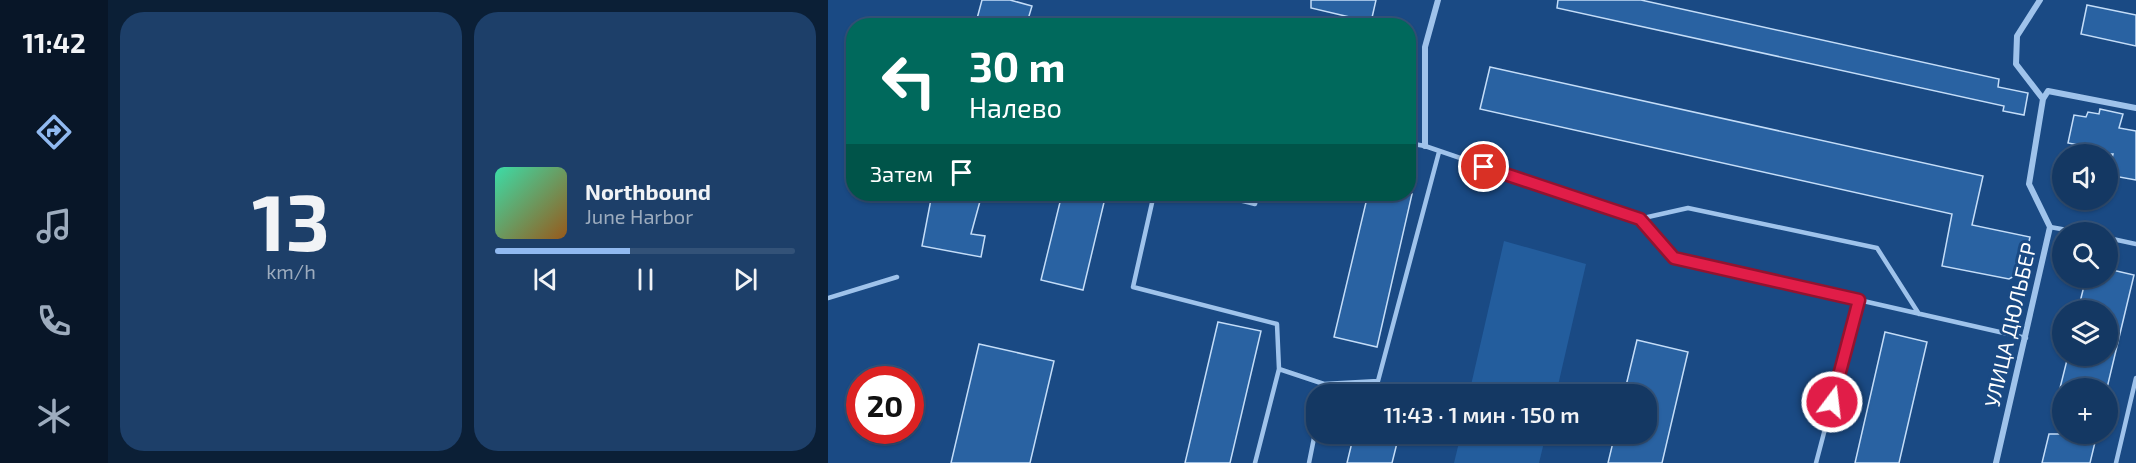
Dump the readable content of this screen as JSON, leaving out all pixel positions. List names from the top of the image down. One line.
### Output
{"streets":{"street":["УЛИЦА ДЮЛЬБЕР"]},"page":{"tabs":"11:42","tile":["13","km/h"],"turn":["30 m","Налево"],"map_buttons":"+","then":"Затем","song":["Northbound","June Harbor"],"limit":"20","trip":"11:43 · 1 мин · 150 m"}}
